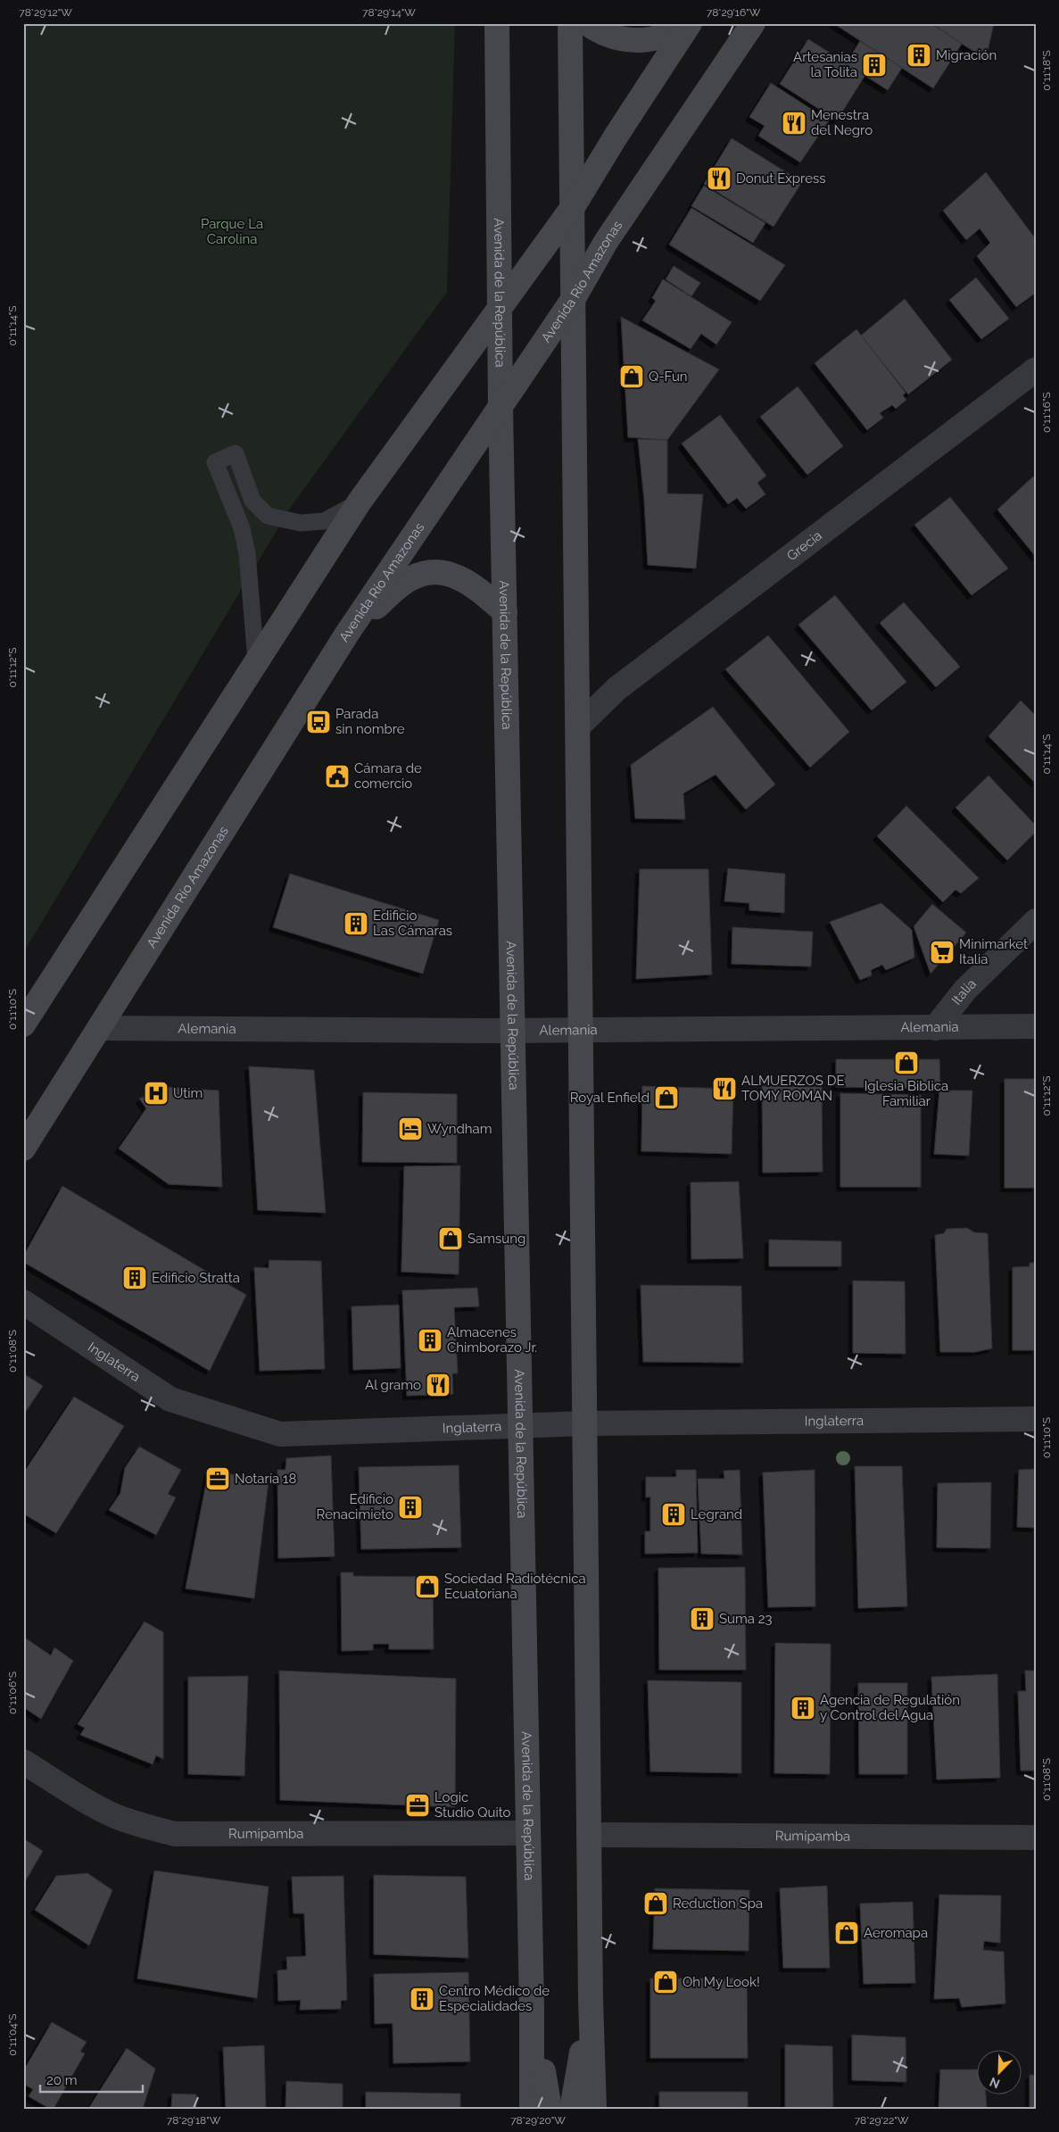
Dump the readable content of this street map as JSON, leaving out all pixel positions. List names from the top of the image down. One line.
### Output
{"streets":{"main road":["Avenida Río Amazonas","Avenida de la República"],"street":["Grecia","Italia","Alemania","Inglaterra","Rumipamba"]},"crossings":[["Avenida Río Amazonas","Avenida de la República"],["Avenida Río Amazonas","Alemania"],["Avenida de la República","Alemania"],["Avenida de la República","Inglaterra"],["Avenida de la República","Rumipamba"],["Italia","Alemania"]],"parks":["Parque La Carolina"],"places":{"building":["Migración","Artesanias la Tolita","Edificio Las Cámaras","Edificio Stratta","Almacenes Chimborazo Jr.","Edificio Renacimieto","Legrand","Suma 23","Agencia de Regulatión y Control del Agua","Centro Médico de Especialidades"],"restaurant":["Menestra del Negro","Donut Express","ALMUERZOS DE TOMY ROMAN","Al gramo"],"shop":["Q-Fun","Iglesia Biblica Familiar","Royal Enfield","Samsung","Sociedad Radiotécnica Ecuatoriana","Reduction Spa","Aeromapa","Oh My Look!"],"bus stop":["Parada sin nombre"],"public building":["Cámara de comercio"],"supermarket":["Minimarket Italia"],"hospital":["Utim"],"hotel":["Wyndham"],"office":["Notaría 18","Logic Studio Quito"]},"scale_bar":"20 m","north":"bottom left","coordinates":["78°29'12\"W","78°29'14\"W","78°29'16\"W","0°11'18\"S","0°11'14\"S","0°11'16\"S","0°11'12\"S","0°11'10\"S","0°11'08\"S","0°11'06\"S","0°11'04\"S","78°29'18\"W","78°29'20\"W","78°29'22\"W"]}
